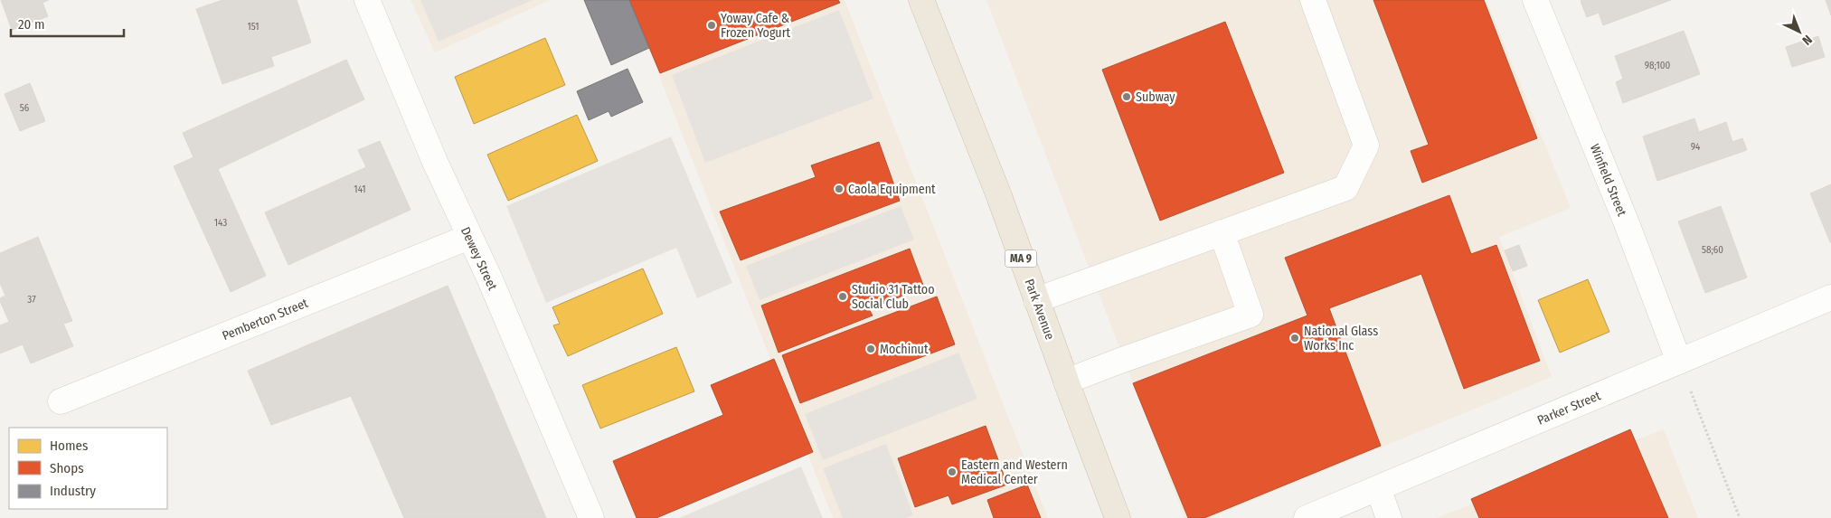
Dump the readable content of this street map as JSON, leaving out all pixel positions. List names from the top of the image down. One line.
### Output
{"streets":{"highway":["MA 9","Park Avenue"],"street":["Winfield Street","Dewey Street","Pemberton Street","Parker Street"]},"crossings":[["Winfield Street","Parker Street"],["Dewey Street","Pemberton Street"]],"places":["Yoway Cafe & Frozen Yogurt","Subway","Caola Equipment","Studio 31 Tattoo Social Club","National Glass Works Inc","Mochinut","Eastern and Western Medical Center"],"house_numbers":["151","98;100","56","94","141","143","58;60","37"],"legend":["Homes","Shops","Industry"],"scale_bar":"20 m","north":"bottom right"}
